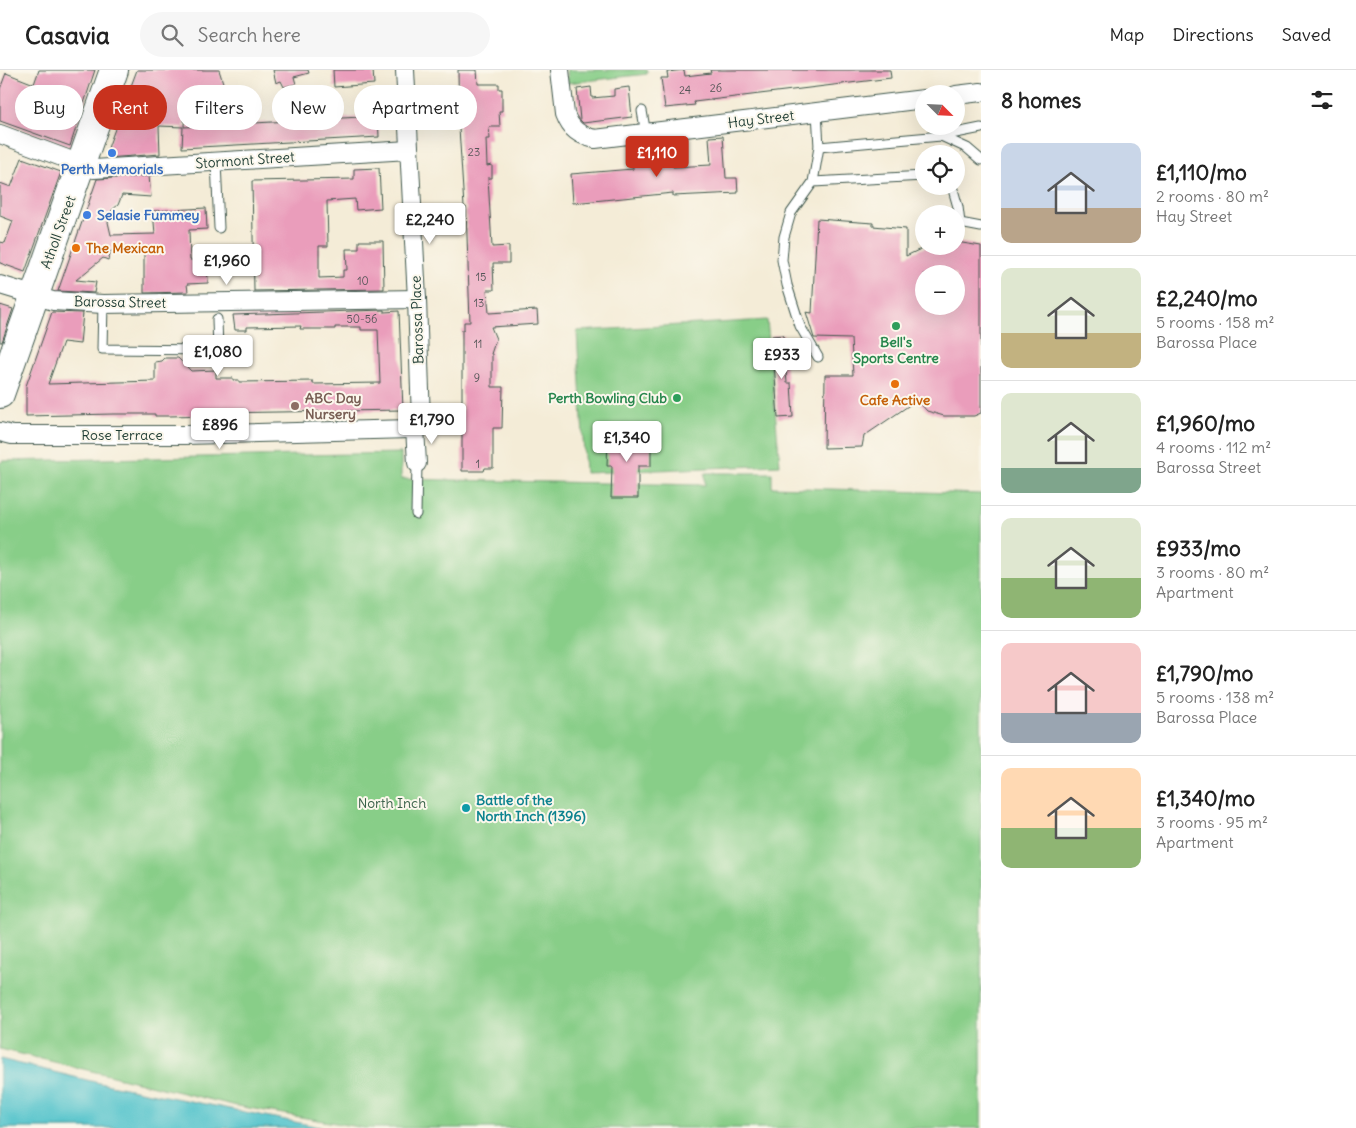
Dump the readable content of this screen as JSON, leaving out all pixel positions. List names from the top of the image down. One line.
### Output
{"streets":{"main road":["Atholl Street"],"street":["Hay Street","Stormont Street","Barossa Street","Barossa Place","Rose Terrace"]},"crossings":[["Stormont Street","Atholl Street"],["Stormont Street","Barossa Place"],["Atholl Street","Barossa Street"],["Barossa Street","Barossa Place"],["Barossa Place","Rose Terrace"]],"parks":["North Inch"],"places":["Perth Memorials","Selasie Fummey","The Mexican","Bell's Sports Centre","Cafe Active","Perth Bowling Club","ABC Day Nursery","Battle of the North Inch (1396)"],"house_numbers":["26","24","23","15","10","13","50-56","11","9","1"],"north":"bottom right","page":{"header":"Casavia","search":"Search here","nav":["Map","Directions","Saved"],"heading":"8 homes","map_buttons":["+","−"],"chip":["Buy","Rent","Filters","New","Apartment"],"list":[{"name":"£1,110/mo","note":"2 rooms · 80 m² · Hay Street"},{"name":"£2,240/mo","note":"5 rooms · 158 m² · Barossa Place"},{"name":"£1,960/mo","note":"4 rooms · 112 m² · Barossa Street"},{"name":"£933/mo","note":"3 rooms · 80 m² · Apartment"},{"name":"£1,790/mo","note":"5 rooms · 138 m² · Barossa Place"},{"name":"£1,340/mo","note":"3 rooms · 95 m² · Apartment"}],"price":["£1,110","£2,240","£1,960","£1,080","£933","£1,790","£896","£1,340"]}}
